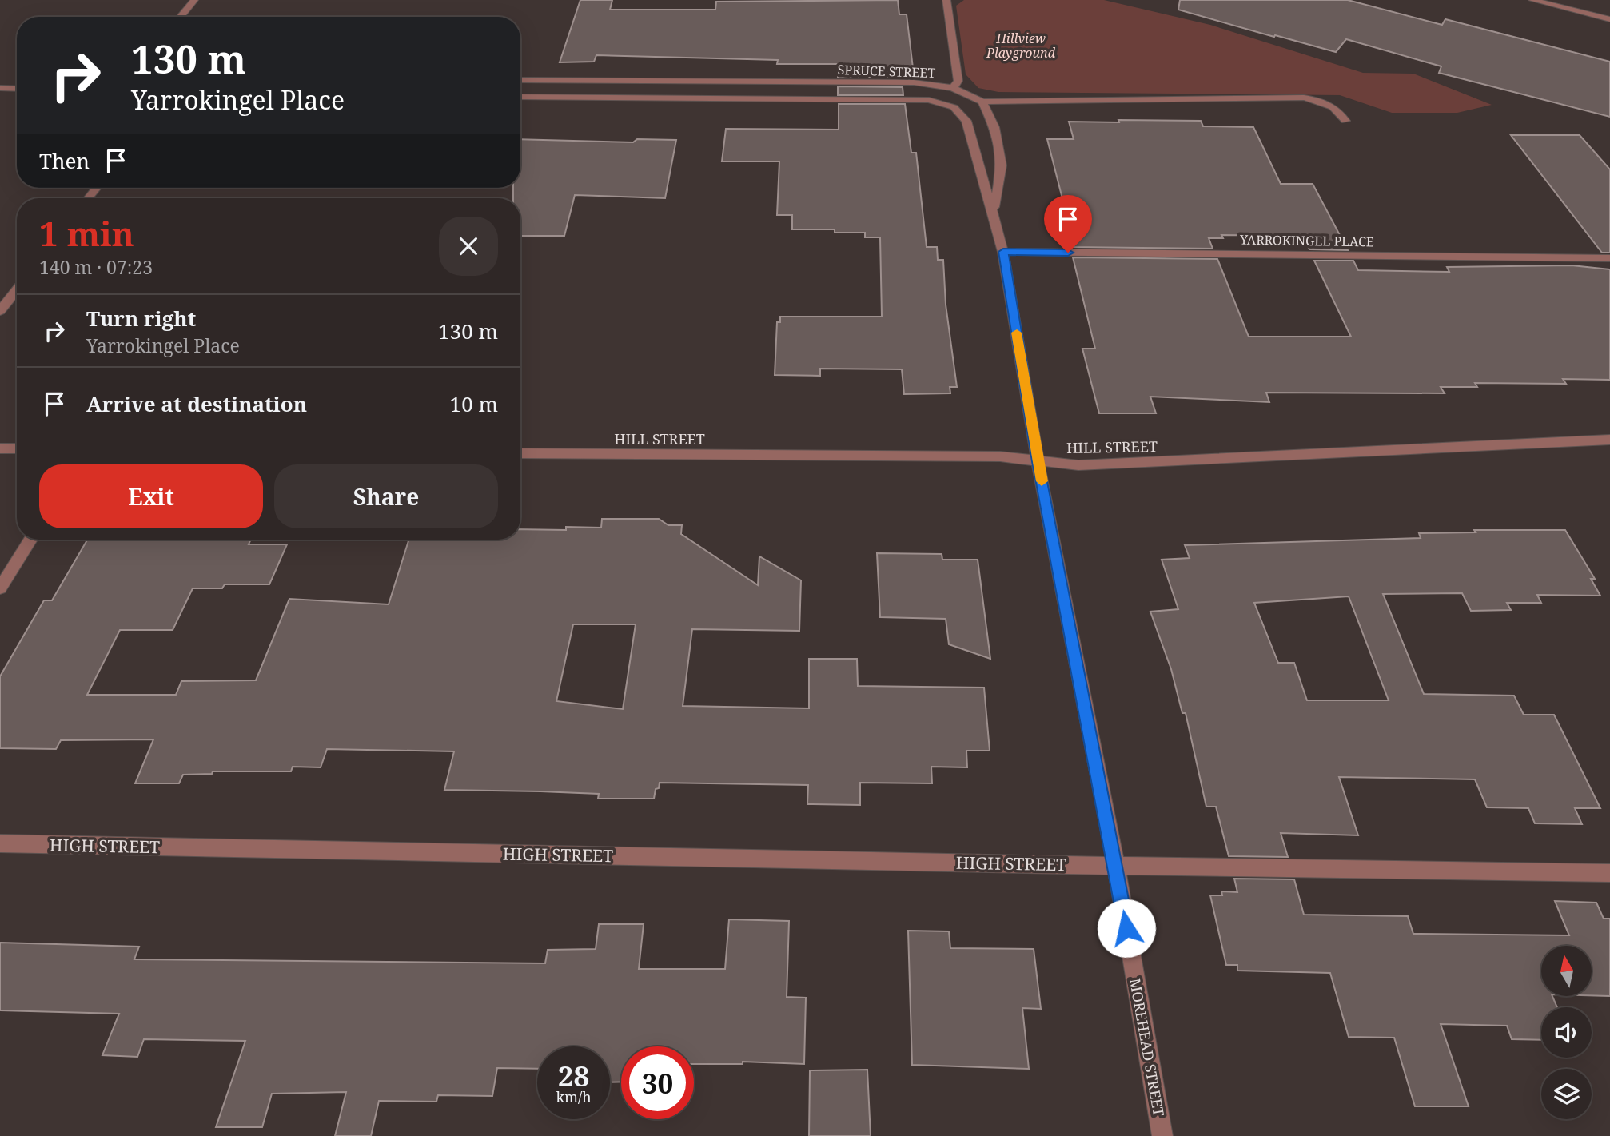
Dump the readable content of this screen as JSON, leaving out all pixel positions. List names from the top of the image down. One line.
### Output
{"streets":{"street":["SPRUCE STREET","YARROKINGEL PLACE","HILL STREET","HIGH STREET","MOREHEAD STREET"]},"crossings":[["SPRUCE STREET","MOREHEAD STREET"],["YARROKINGEL PLACE","MOREHEAD STREET"],["HILL STREET","MOREHEAD STREET"],["HIGH STREET","MOREHEAD STREET"]],"parks":["Hillview Playground"],"north":"top","page":{"turn":["130 m","Yarrokingel Place"],"then":"Then","heading":["1 min","140 m · 07:23"],"list":[{"name":"Turn right","note":"Yarrokingel Place","value":"130 m"},{"name":"Arrive at destination","value":"10 m"}],"buttons":["Exit","Share"],"speed":"28 km/h","limit":"30"}}
